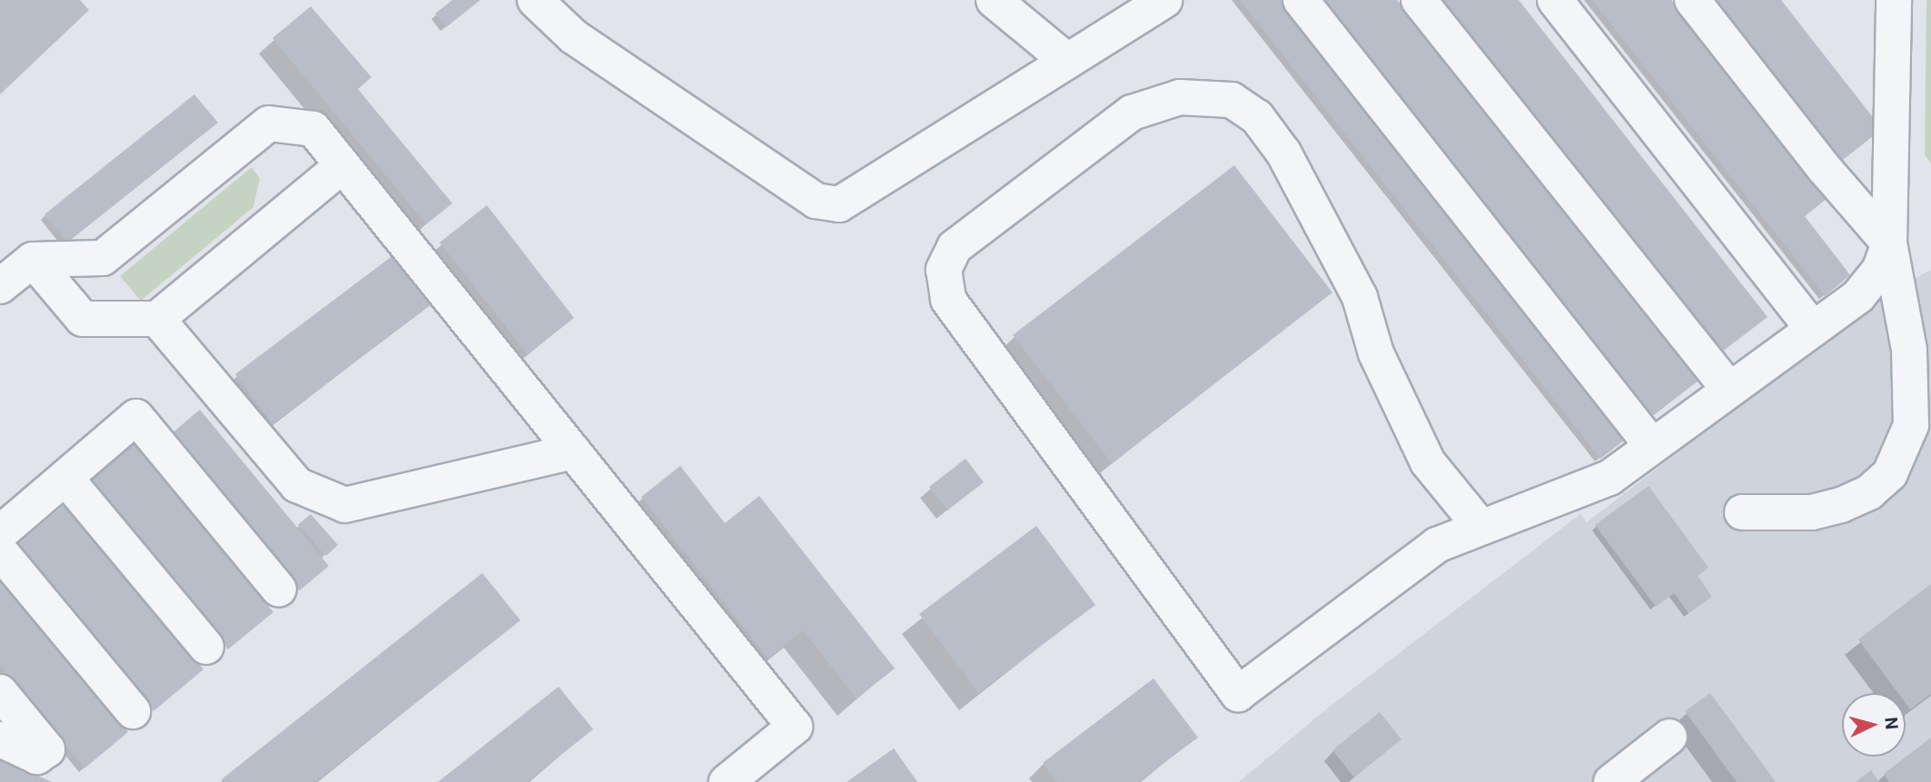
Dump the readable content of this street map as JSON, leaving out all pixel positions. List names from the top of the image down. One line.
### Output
{"north":"right"}
